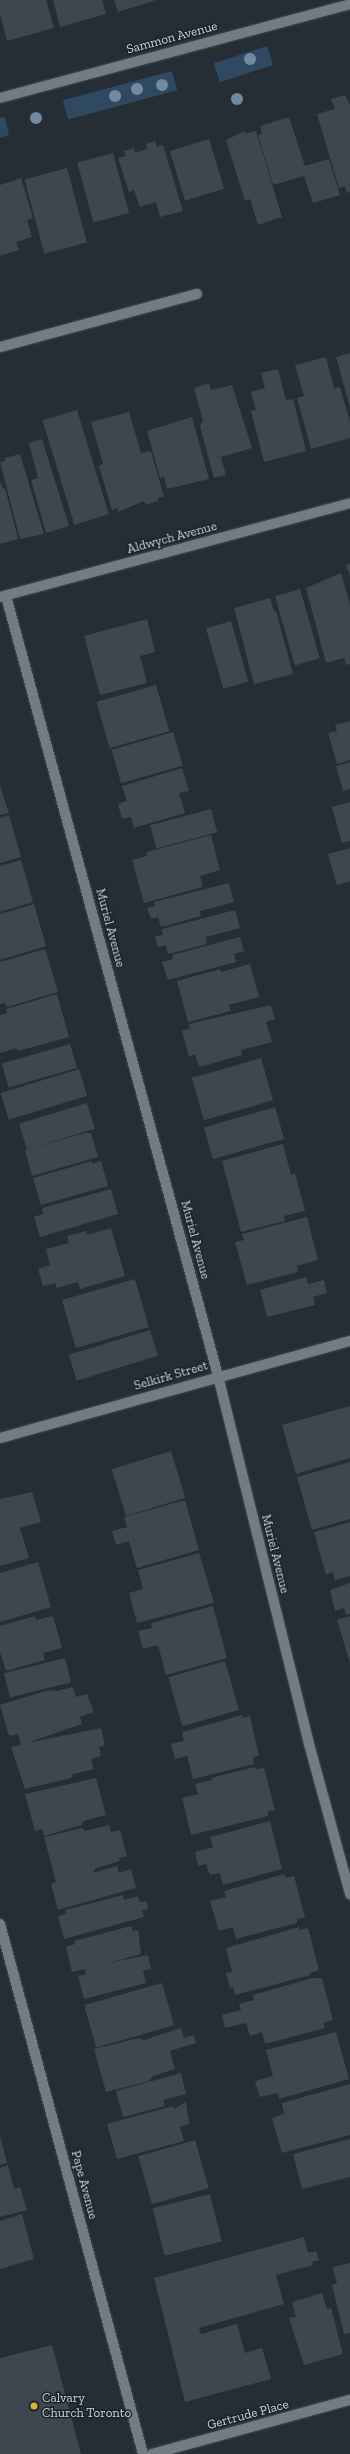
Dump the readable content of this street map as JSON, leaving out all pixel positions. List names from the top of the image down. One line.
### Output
{"streets":{"street":["Sammon Avenue","Aldwych Avenue","Muriel Avenue","Selkirk Street","Pape Avenue","Gertrude Place"]},"crossings":[["Aldwych Avenue","Muriel Avenue"],["Muriel Avenue","Selkirk Street"]],"places":["Calvary Church Toronto"]}
